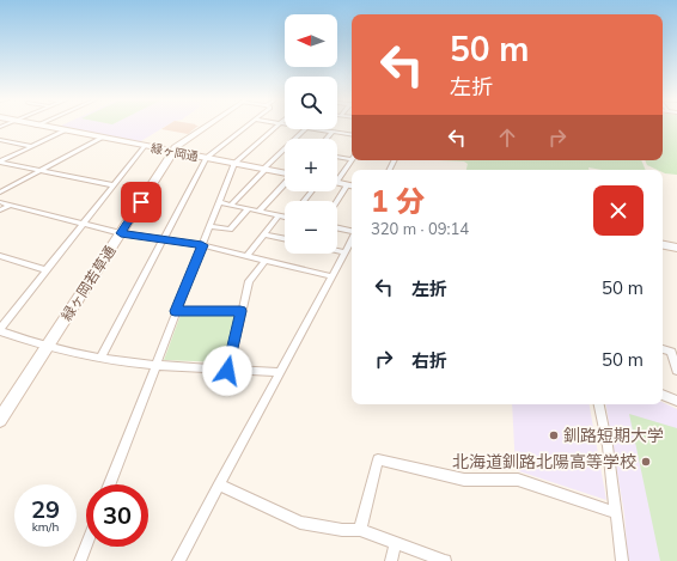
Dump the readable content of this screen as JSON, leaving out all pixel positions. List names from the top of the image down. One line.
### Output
{"streets":{"street":["緑ヶ岡通","緑ヶ岡若草通"]},"crossings":[["緑ヶ岡通","緑ヶ岡若草通"]],"places":["釧路短期大学","北海道釧路北陽高等学校"],"north":"left","page":{"map_buttons":["+","−"],"turn":["50 m","左折"],"heading":["1 分","320 m · 09:14"],"list":[{"name":"左折","value":"50 m"},{"name":"右折","value":"50 m"}],"speed":"29 km/h","limit":"30"}}
